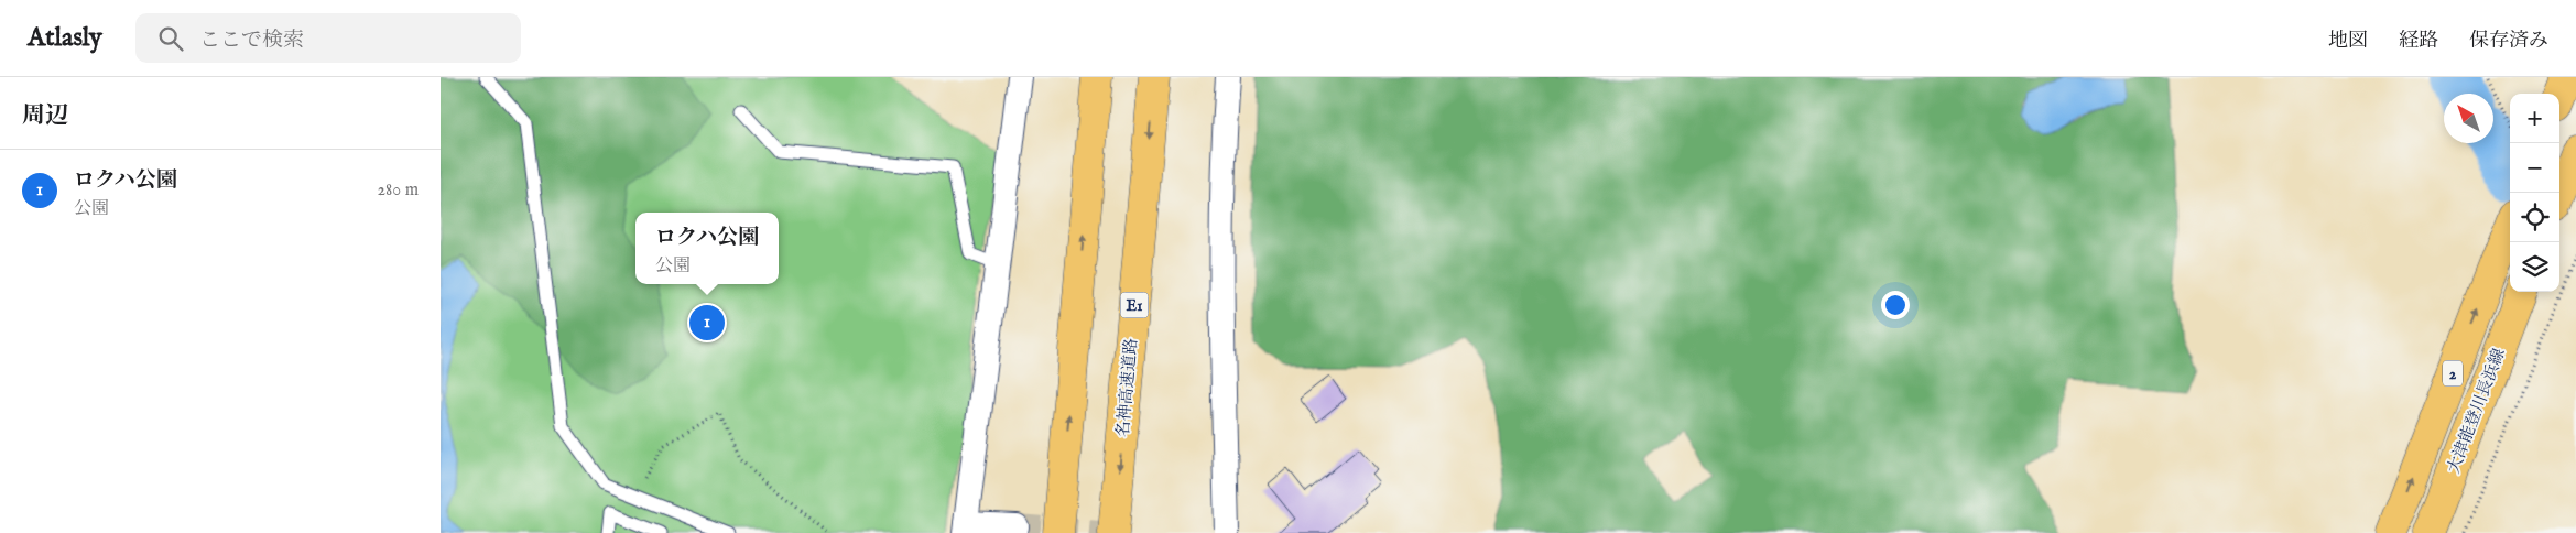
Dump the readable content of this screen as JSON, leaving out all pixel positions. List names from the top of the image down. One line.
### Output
{"streets":{"main road":["E1","2","名神高速道路","大津能登川長浜線"]},"north":"top left","page":{"header":"Atlasly","search":"ここで検索","nav":["地図","経路","保存済み"],"heading":"周辺","map_buttons":["+","−"],"list":[{"mark":"1","name":"ロクハ公園","note":"公園","value":"280 m"}],"popup":["ロクハ公園","公園"],"pins":"1"}}
